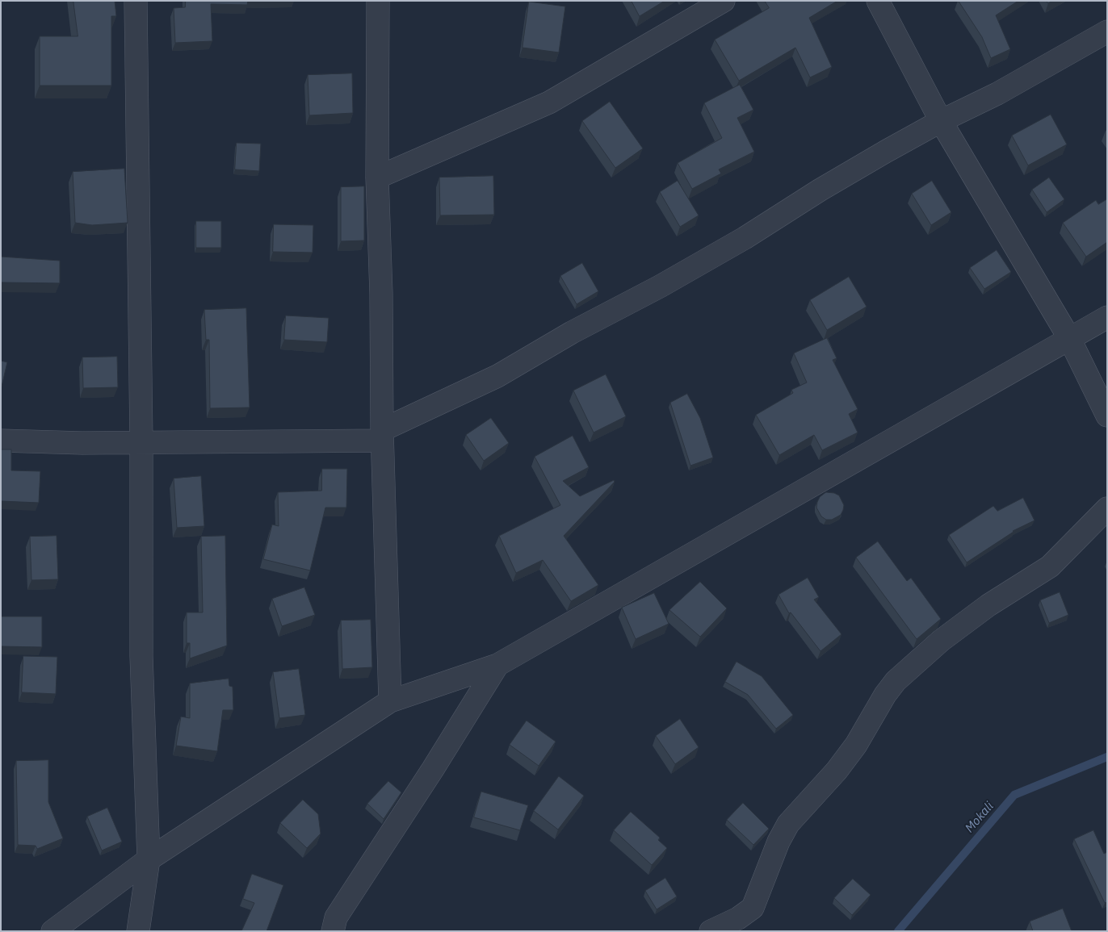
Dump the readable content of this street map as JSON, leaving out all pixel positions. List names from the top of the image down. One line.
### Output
{"water":["Mokali"]}
